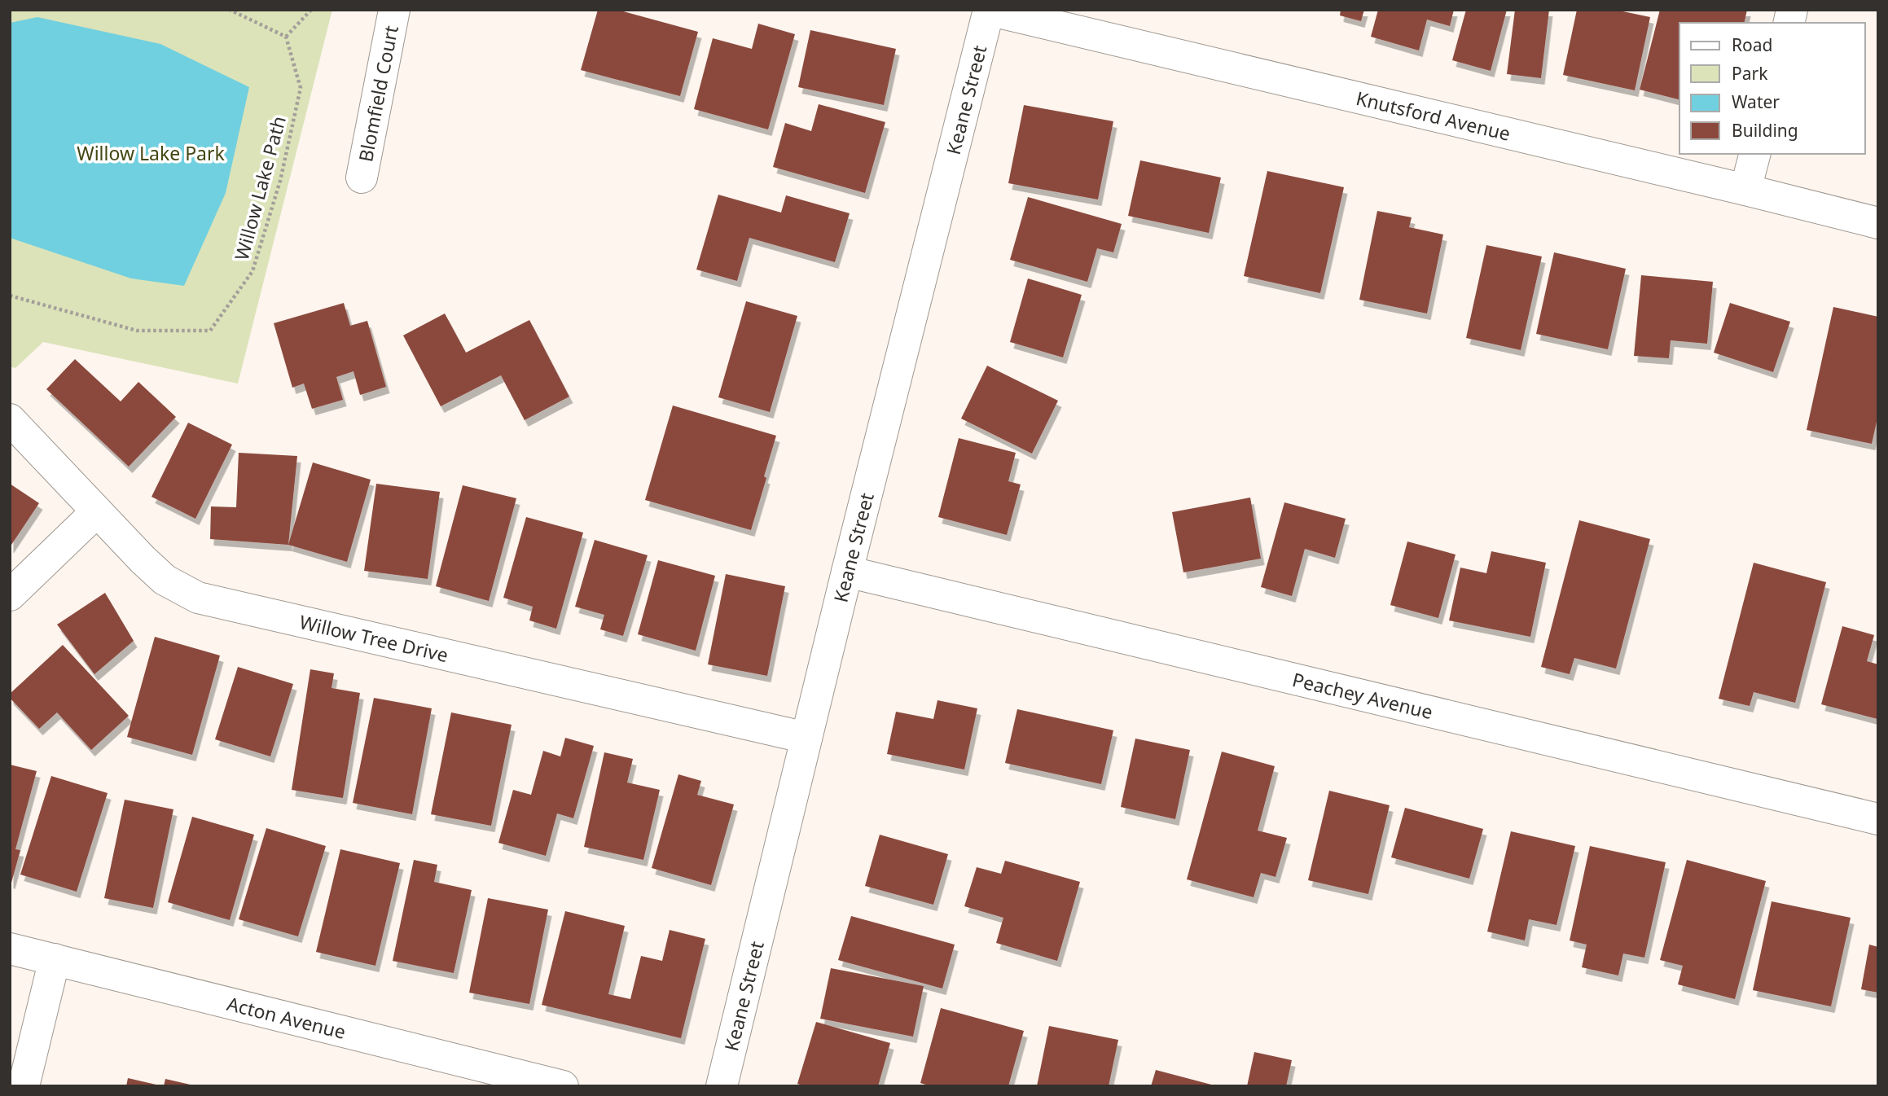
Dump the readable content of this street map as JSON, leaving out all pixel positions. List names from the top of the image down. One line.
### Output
{"streets":{"street":["Blomfield Court","Keane Street","Knutsford Avenue","Willow Tree Drive","Peachey Avenue","Acton Avenue"],"path":["Willow Lake Path"]},"crossings":[["Keane Street","Knutsford Avenue"],["Keane Street","Willow Tree Drive"],["Keane Street","Peachey Avenue"]],"parks":["Willow Lake Park"],"legend":["Road","Park","Water","Building"]}
